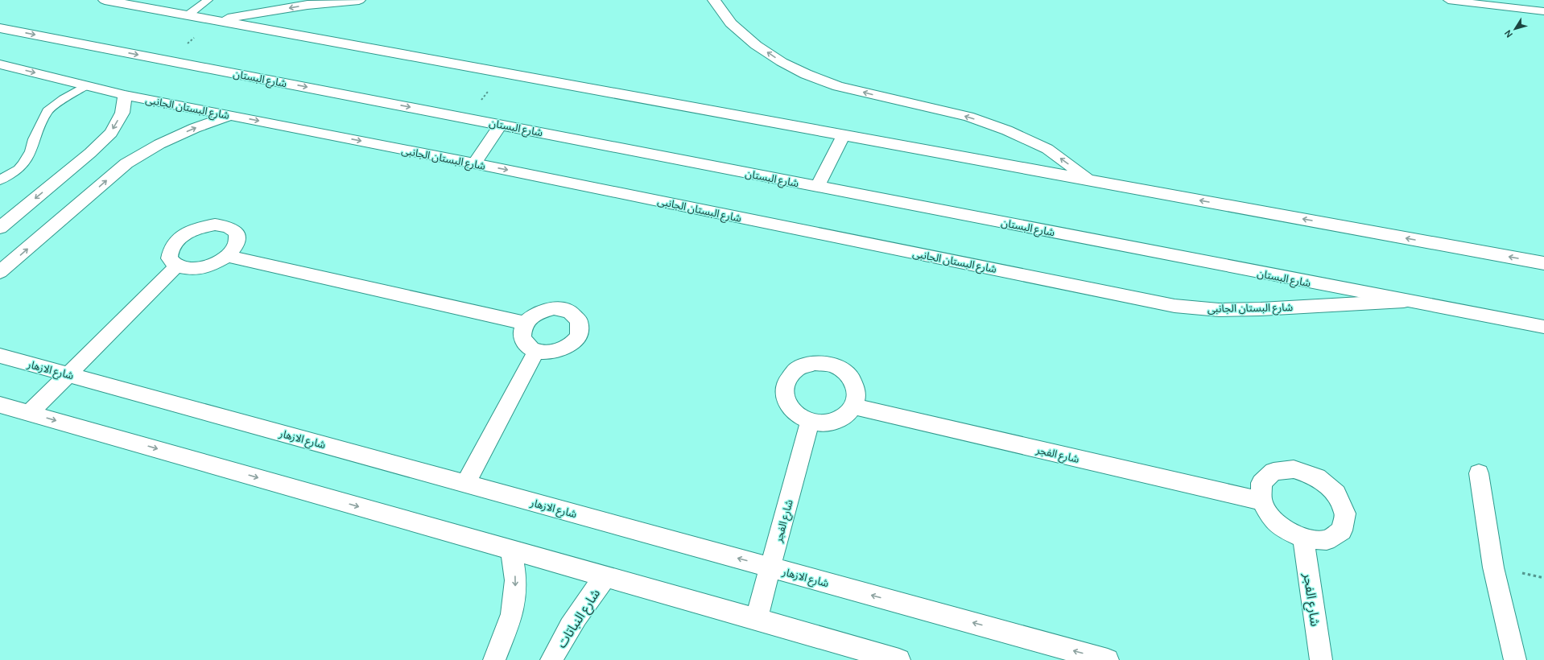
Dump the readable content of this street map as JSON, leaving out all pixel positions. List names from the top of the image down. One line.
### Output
{"streets":{"street":["شارع البستان","شارع البستان الجانبى","شارع الازهار","شارع الفجر","شارع النباتات"]},"crossings":[["شارع البستان","شارع البستان الجانبى"],["شارع الازهار","شارع الفجر"]],"north":"bottom left"}
